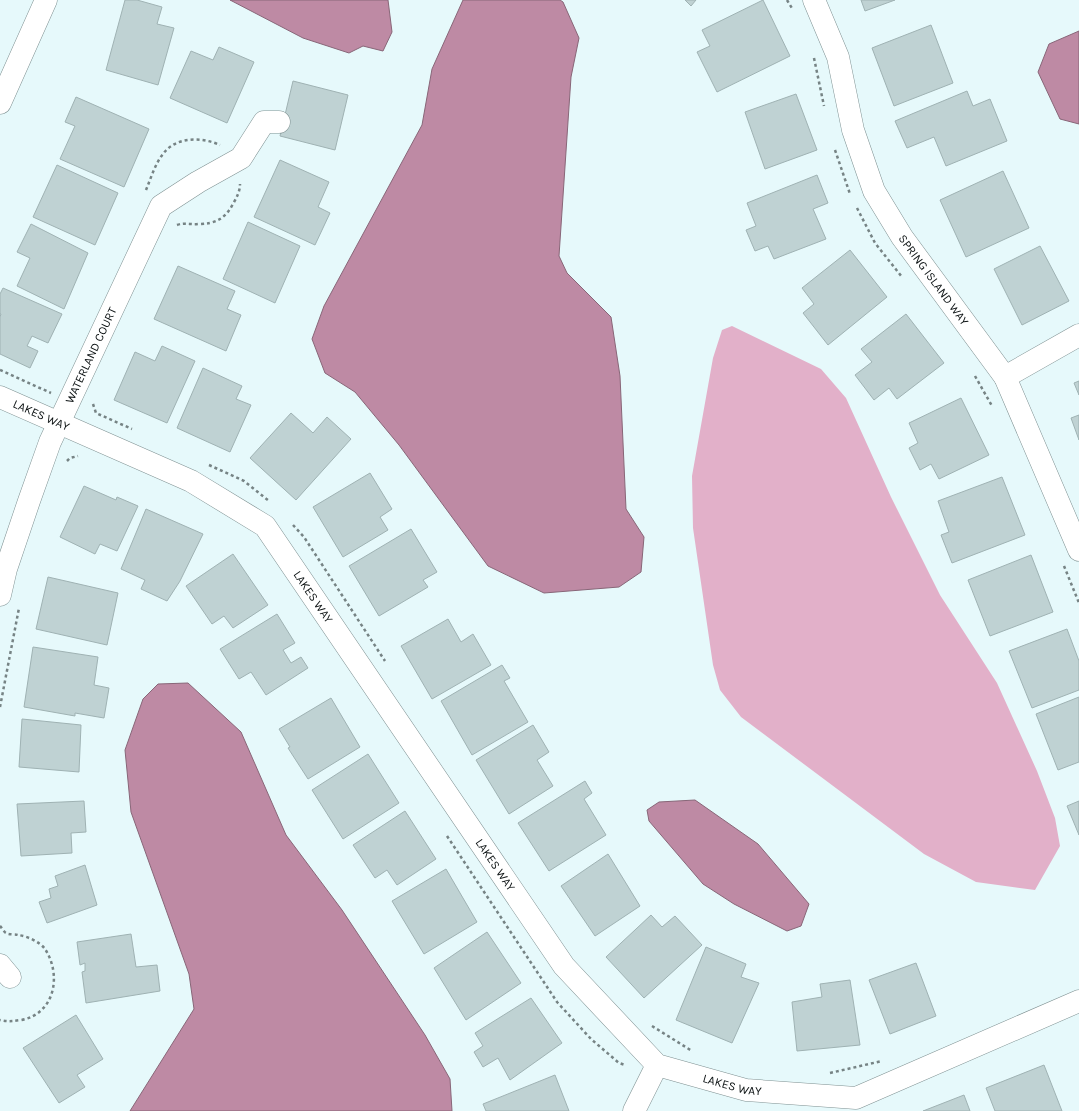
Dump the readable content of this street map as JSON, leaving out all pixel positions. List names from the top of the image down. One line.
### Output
{"streets":{"street":["SPRING ISLAND WAY","WATERLAND COURT","LAKES WAY"]},"crossings":[["WATERLAND COURT","LAKES WAY"]]}
